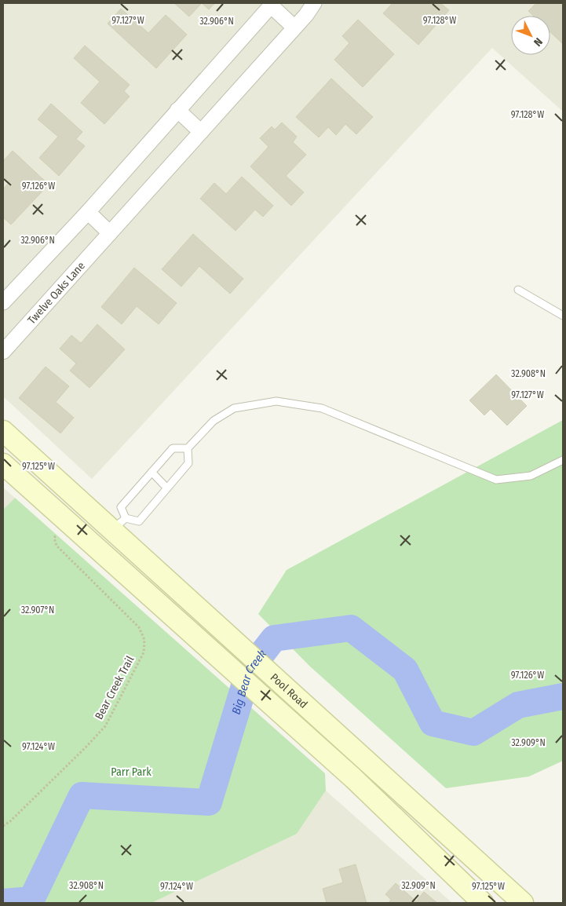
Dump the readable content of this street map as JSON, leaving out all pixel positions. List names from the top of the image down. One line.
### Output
{"streets":{"main road":["Pool Road"],"street":["Twelve Oaks Lane"],"path":["Bear Creek Trail"]},"water":["Big Bear Creek"],"parks":["Parr Park"],"north":"bottom right","coordinates":["97.127°W","97.128°W","32.906°N","97.126°W","32.908°N","97.125°W","32.907°N","32.909°N","97.124°W"]}
